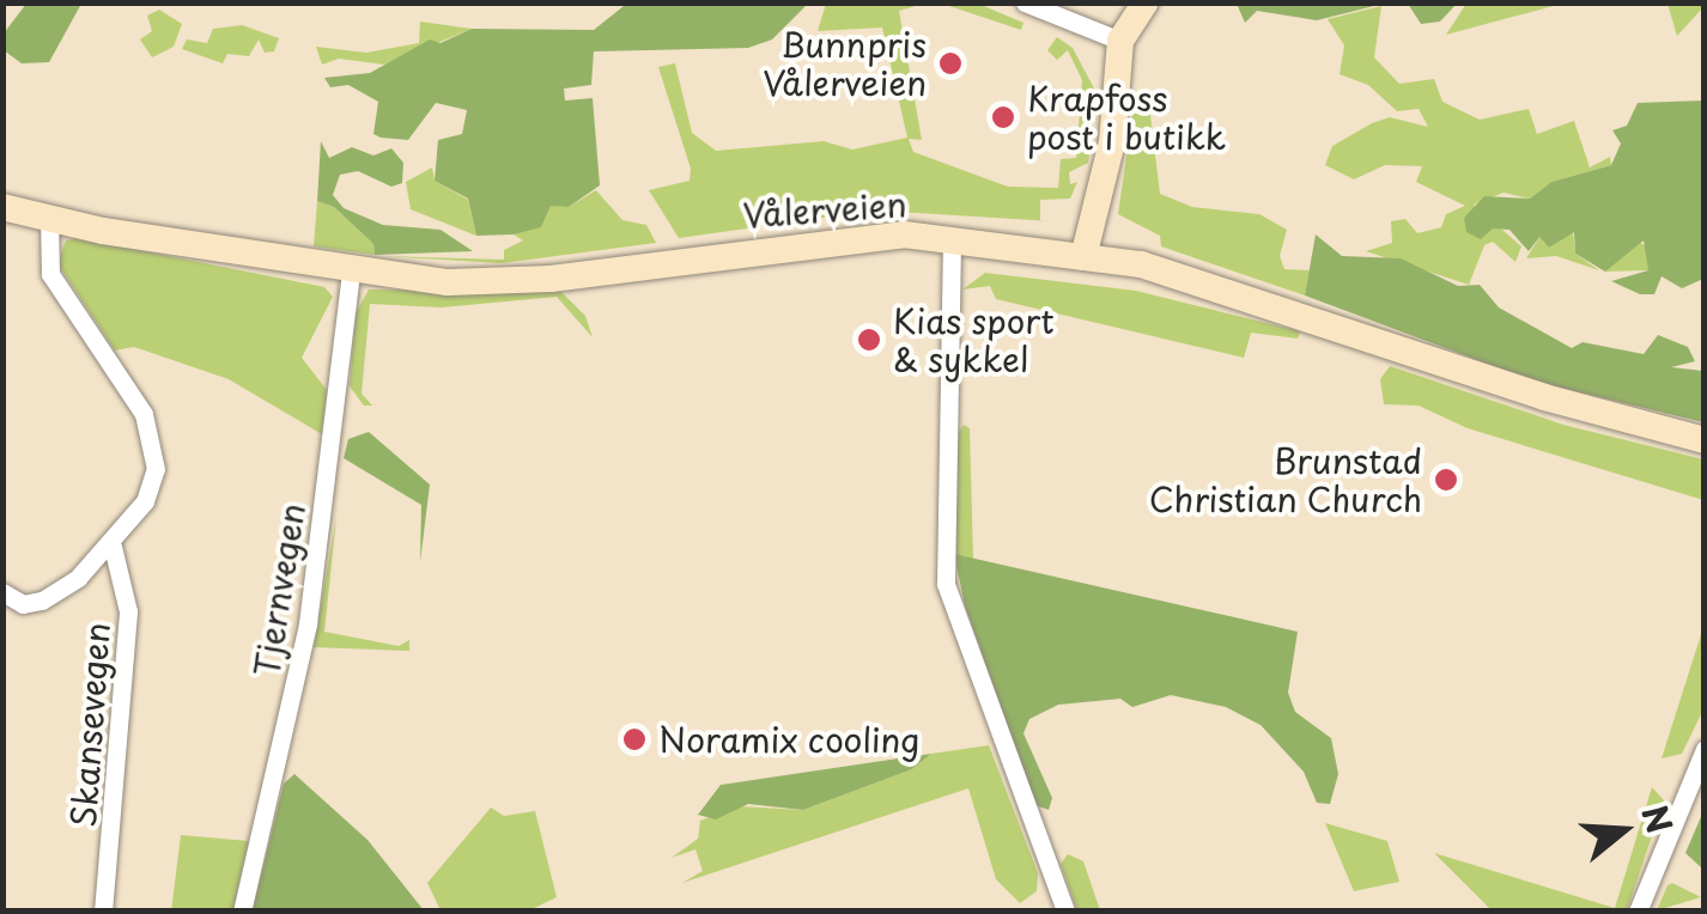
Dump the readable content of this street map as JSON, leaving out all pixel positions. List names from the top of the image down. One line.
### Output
{"streets":{"street":["Vålerveien","Tjernvegen","Skansevegen"]},"crossings":[["Vålerveien","Tjernvegen"],["Vålerveien","Skansevegen"]],"places":["Bunnpris Vålerveien","Krapfoss post i butikk","Kias sport & sykkel","Brunstad Christian Church","Noramix cooling"],"north":"right"}
